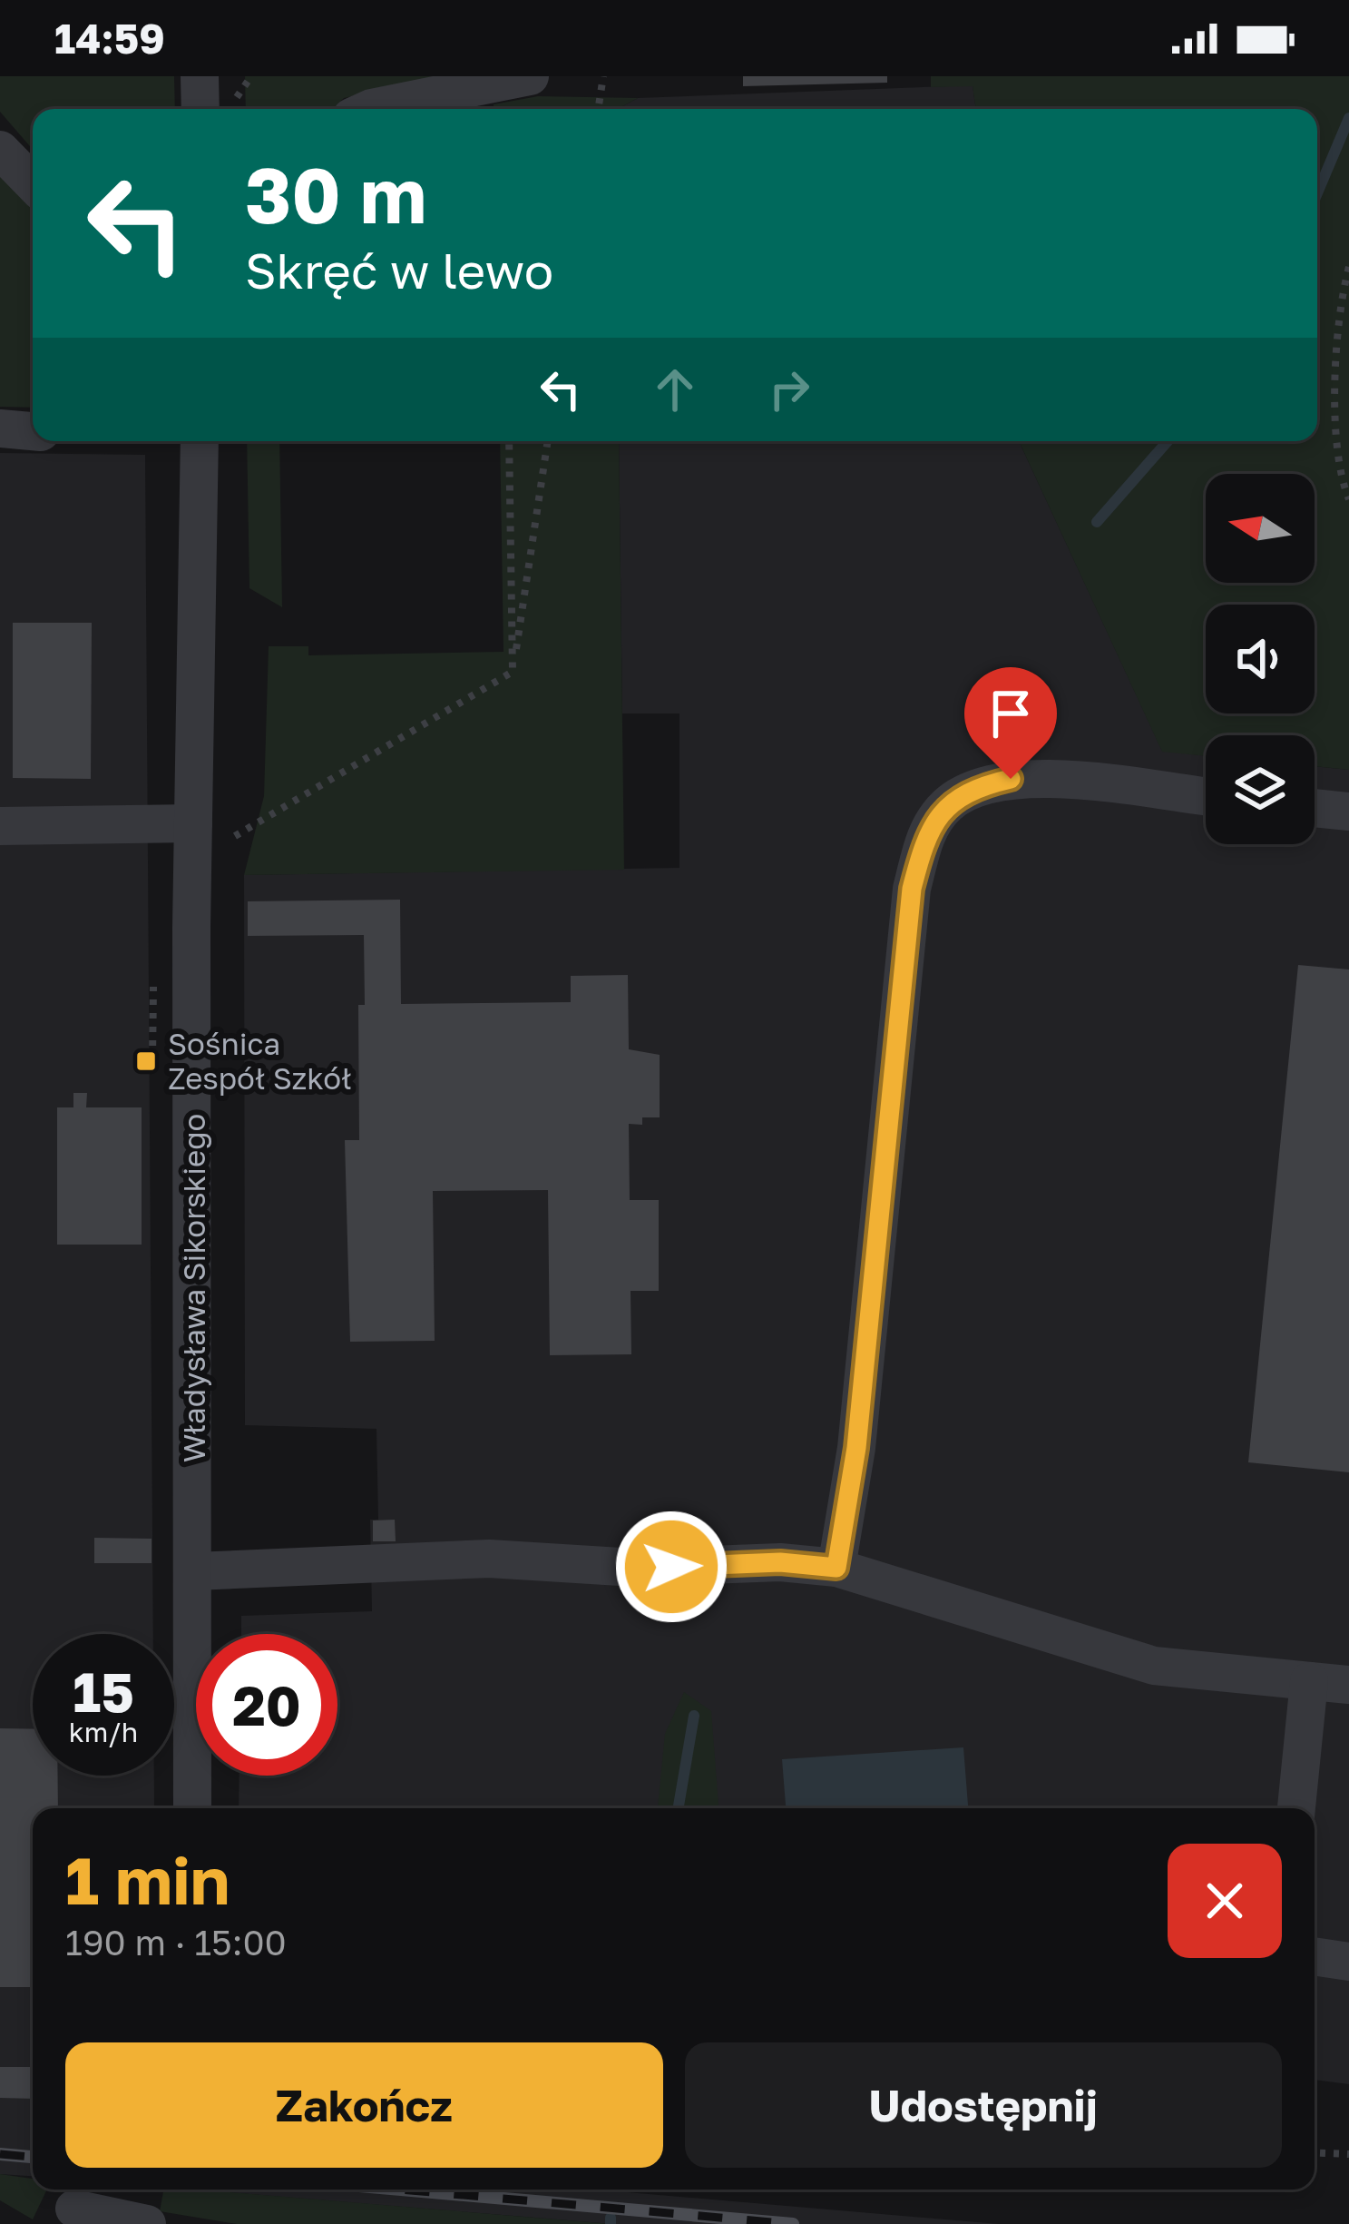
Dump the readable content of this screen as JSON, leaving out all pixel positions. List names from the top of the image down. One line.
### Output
{"streets":{"street":["Władysława Sikorskiego"]},"places":{"transit":["Sośnica Zespół Szkół"]},"north":"left","page":{"status":"14:59","turn":["30 m","Skręć w lewo"],"speed":"15 km/h","limit":"20","heading":["1 min","190 m · 15:00"],"buttons":["Zakończ","Udostępnij"]}}
